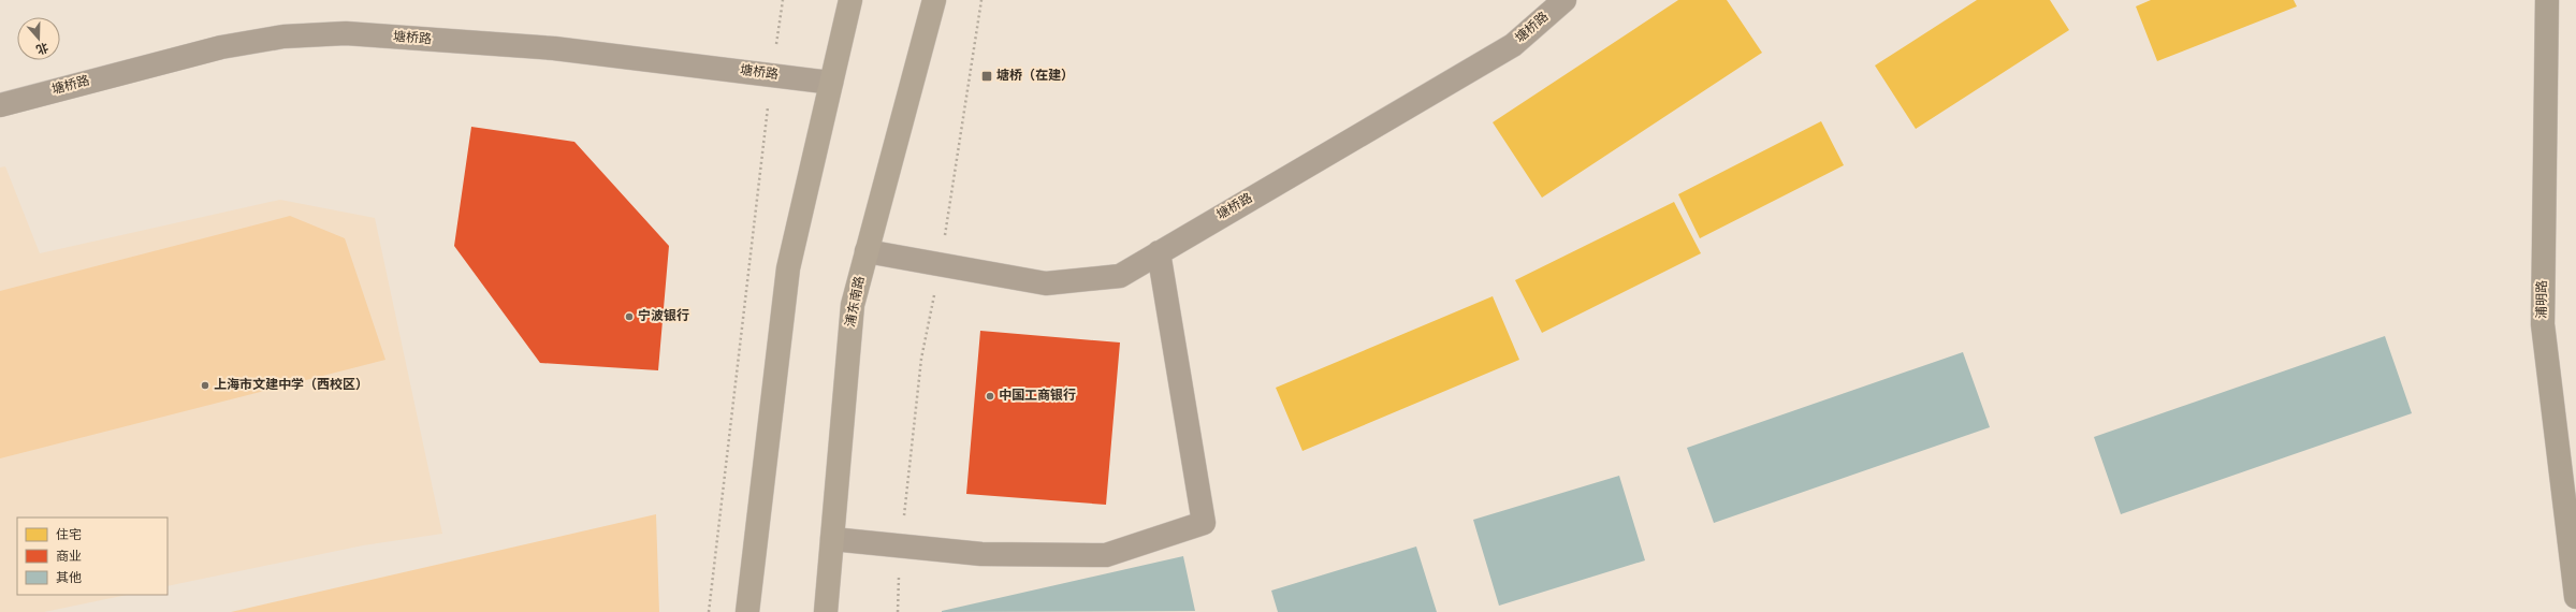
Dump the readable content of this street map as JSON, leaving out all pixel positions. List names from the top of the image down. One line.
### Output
{"streets":{"main road":["浦明路","浦东南路"],"street":["塘桥路"]},"crossings":[["塘桥路","浦东南路"]],"places":{"transit":["塘桥（在建）"],"other":["宁波银行","上海市文建中学（西校区）","中国工商银行"]},"legend":["住宅","商业","其他"],"north":"bottom"}
